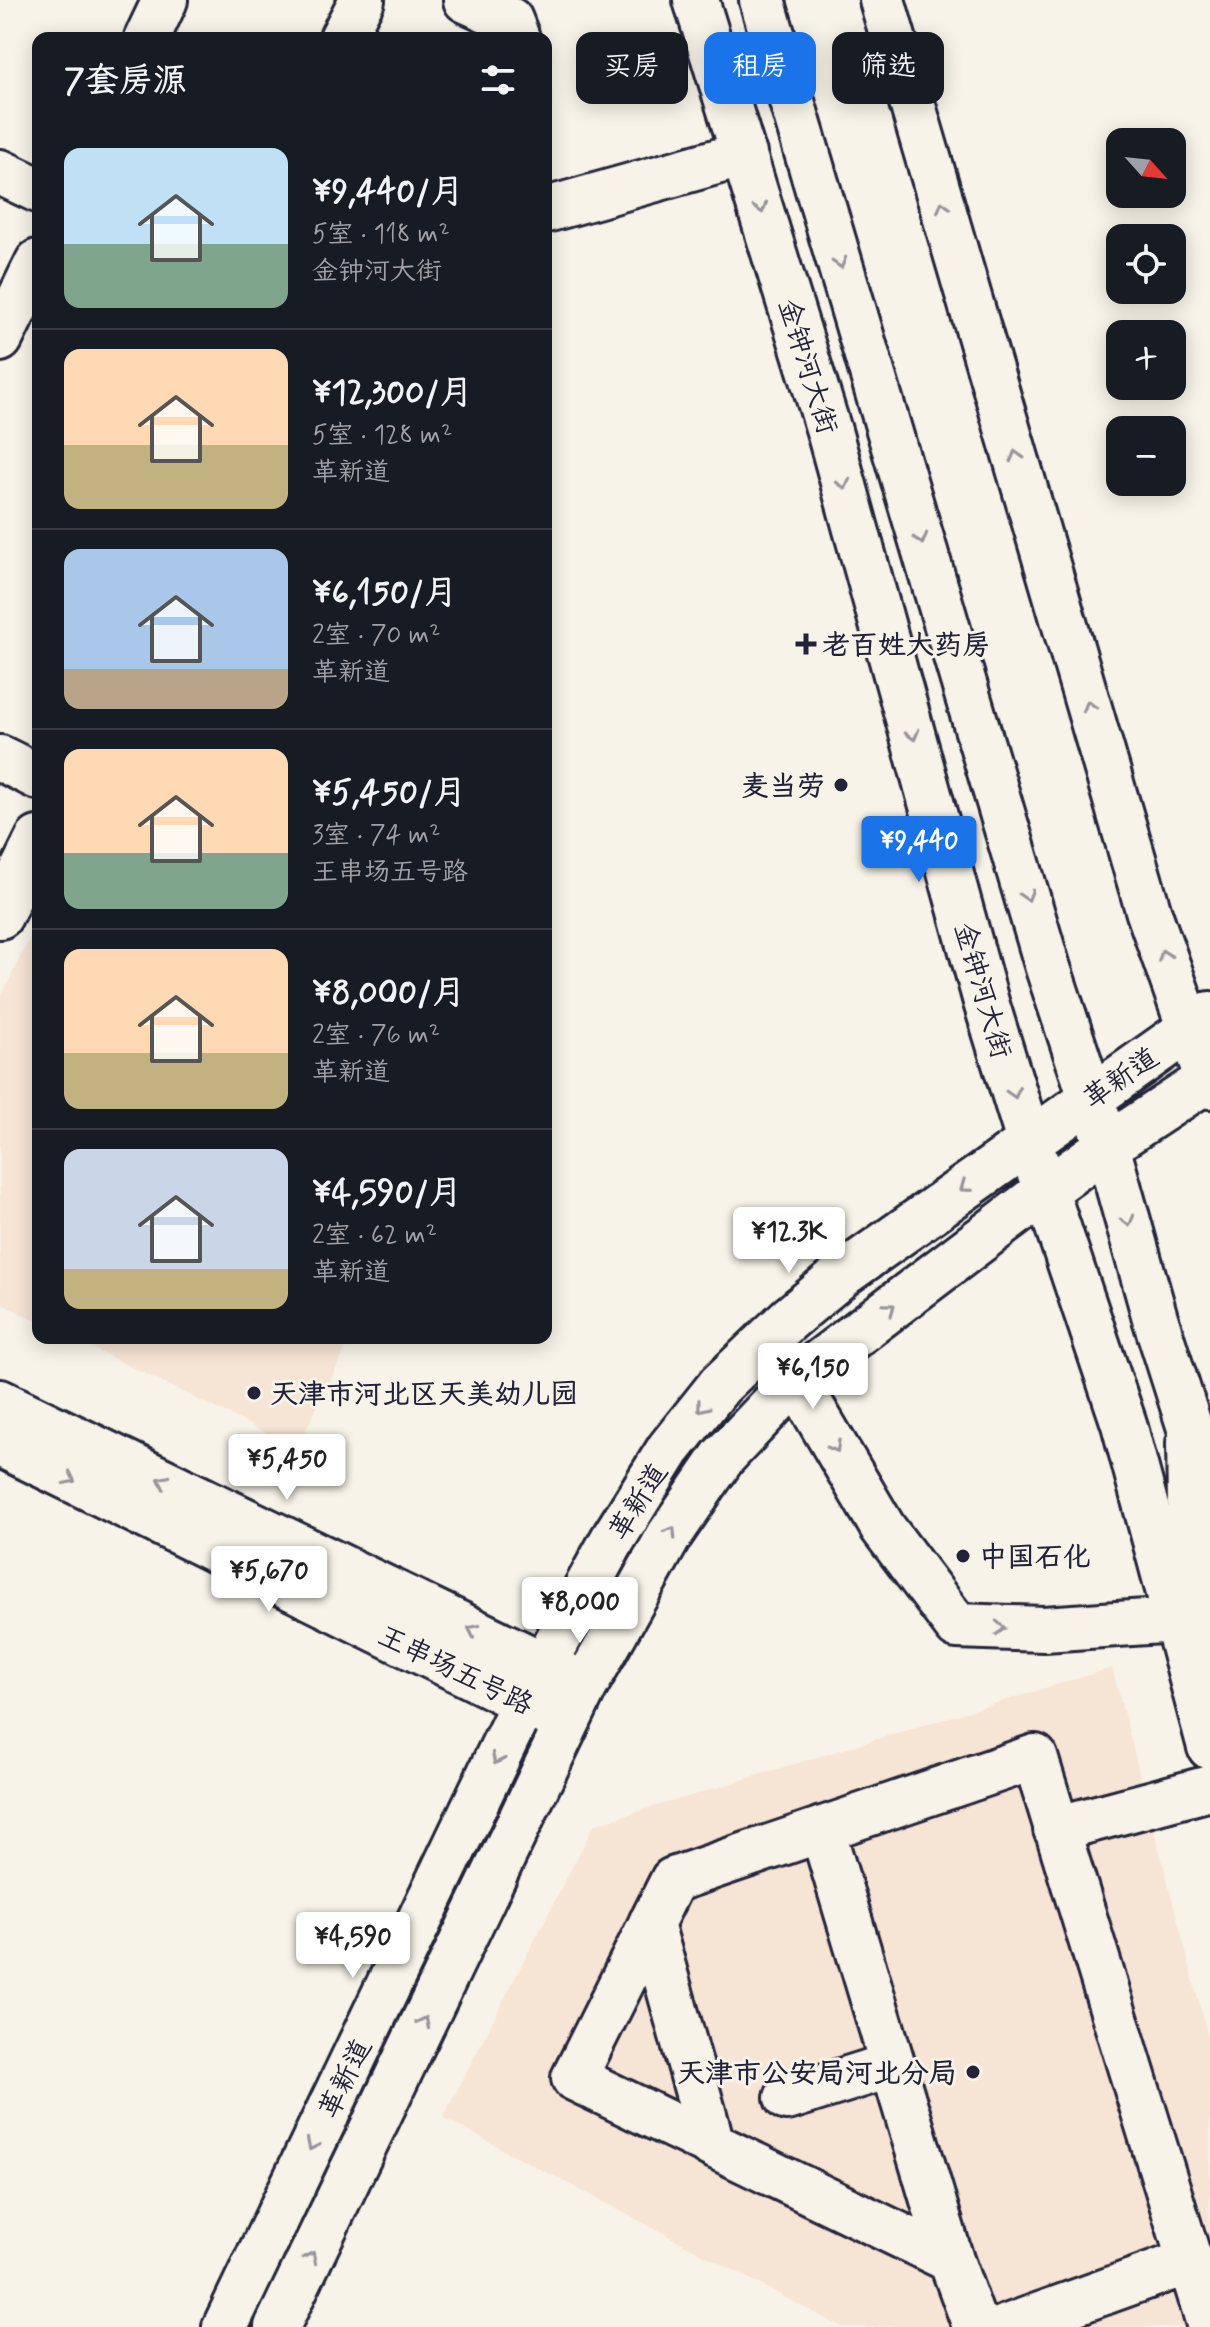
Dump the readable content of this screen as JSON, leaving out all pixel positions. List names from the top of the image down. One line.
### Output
{"streets":{"street":["金钟河大街","革新道","王串场五号路"]},"crossings":[["金钟河大街","革新道"],["革新道","王串场五号路"]],"places":{"health":["老百姓大药房"],"other":["麦当劳","天津市河北区天美幼儿园","中国石化","天津市公安局河北分局"]},"north":"bottom right","page":{"chip":["买房","租房","筛选"],"heading":"7套房源","map_buttons":["+","−"],"list":[{"name":"¥9,440/月","note":"5室 · 118 m² · 金钟河大街"},{"name":"¥12,300/月","note":"5室 · 128 m² · 革新道"},{"name":"¥6,150/月","note":"2室 · 70 m² · 革新道"},{"name":"¥5,450/月","note":"3室 · 74 m² · 王串场五号路"},{"name":"¥8,000/月","note":"2室 · 76 m² · 革新道"},{"name":"¥4,590/月","note":"2室 · 62 m² · 革新道"}],"price":["¥9,440","¥12.3K","¥6,150","¥5,450","¥5,670","¥8,000","¥4,590"]}}
